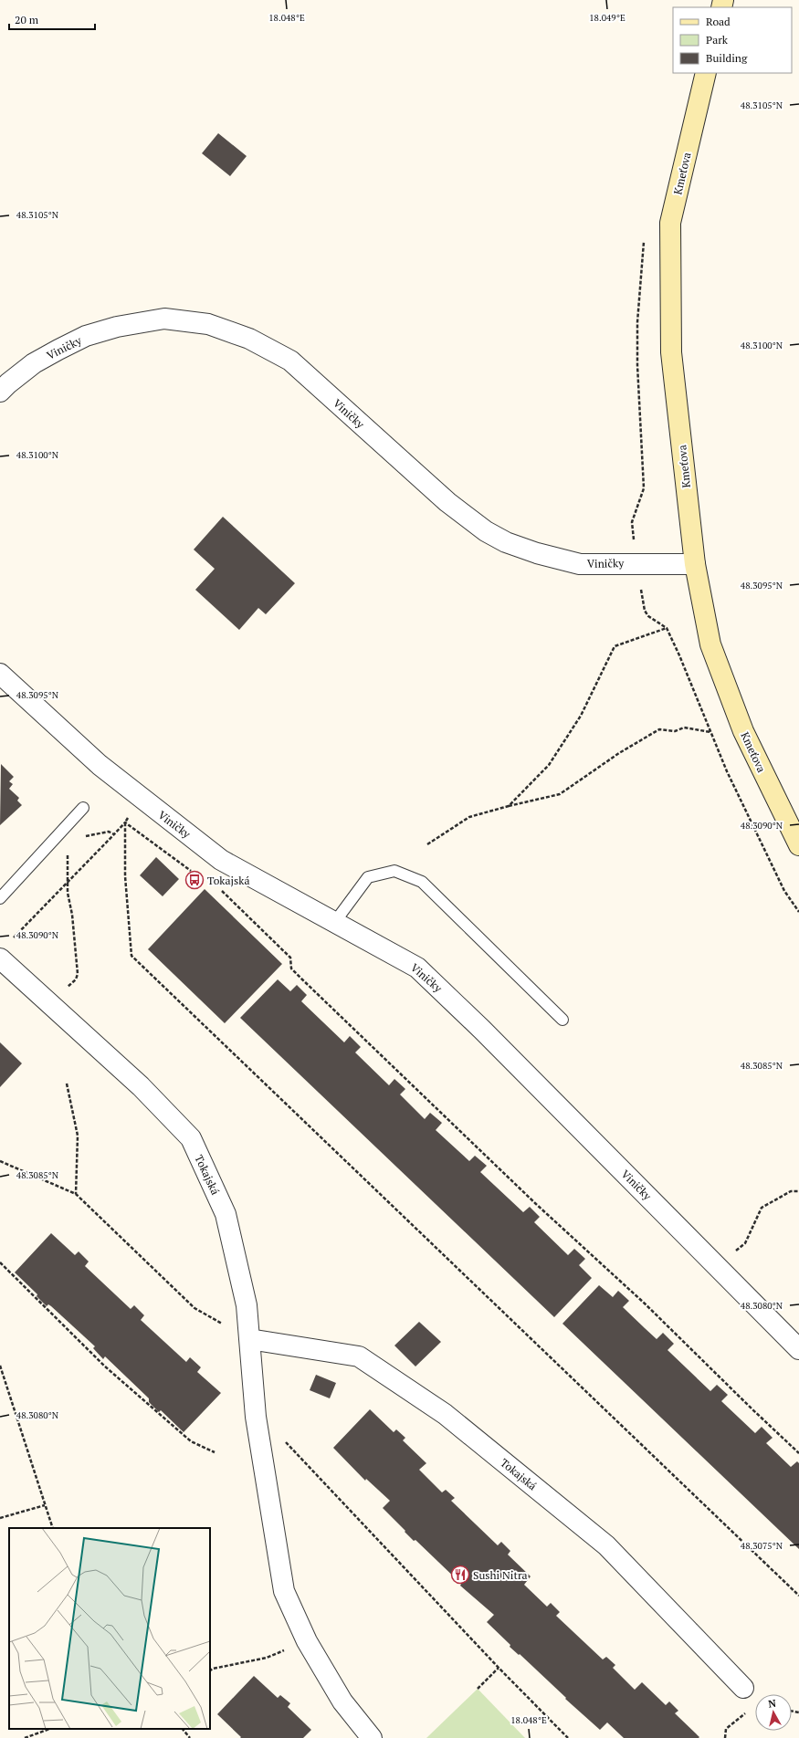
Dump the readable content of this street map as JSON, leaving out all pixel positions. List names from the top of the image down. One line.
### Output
{"streets":{"street":["Kmeťova","Viničky","Tokajská"]},"crossings":[["Kmeťova","Viničky"]],"places":{"bus stop":["Tokajská"],"restaurant":["Sushi Nitra"]},"legend":["Road","Park","Building"],"scale_bar":"20 m","north":"top","coordinates":["18.048°E","18.049°E","48.3105°N","48.3100°N","48.3095°N","48.3090°N","48.3085°N","48.3080°N","48.3075°N"]}
